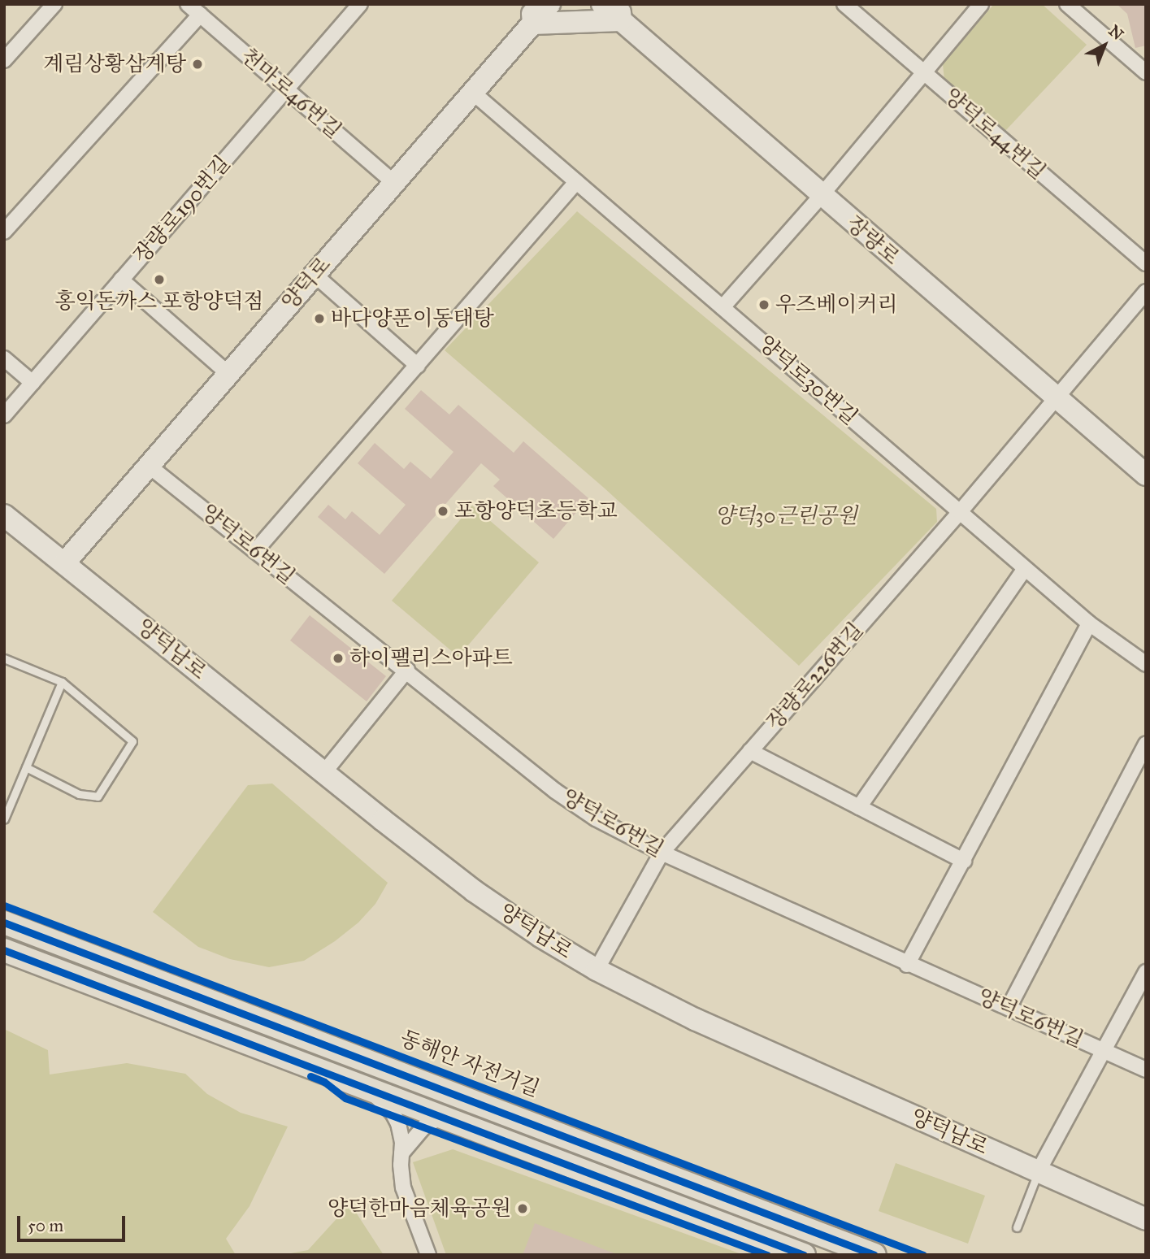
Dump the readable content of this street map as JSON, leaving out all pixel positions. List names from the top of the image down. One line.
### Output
{"streets":{"street":["천마로46번길","양덕로44번길","장량로190번길","장량로","양덕로","양덕로30번길","양덕로6번길","양덕남로","장량로226번길"],"cycle path":["동해안 자전거길"]},"crossings":[["천마로46번길","장량로190번길"],["천마로46번길","양덕로"],["장량로","장량로226번길"],["양덕로","양덕로30번길"],["양덕로","양덕로6번길"],["양덕로","양덕남로"],["양덕로30번길","장량로226번길"],["양덕로6번길","장량로226번길"],["양덕남로","장량로226번길"]],"parks":["양덕30근린공원"],"places":["계림상황삼계탕","홍익돈까스 포항양덕점","우즈베이커리","바다양푼이동태탕","포항양덕초등학교","하이팰리스아파트","양덕한마음체육공원"],"scale_bar":"50 m","north":"top right"}
